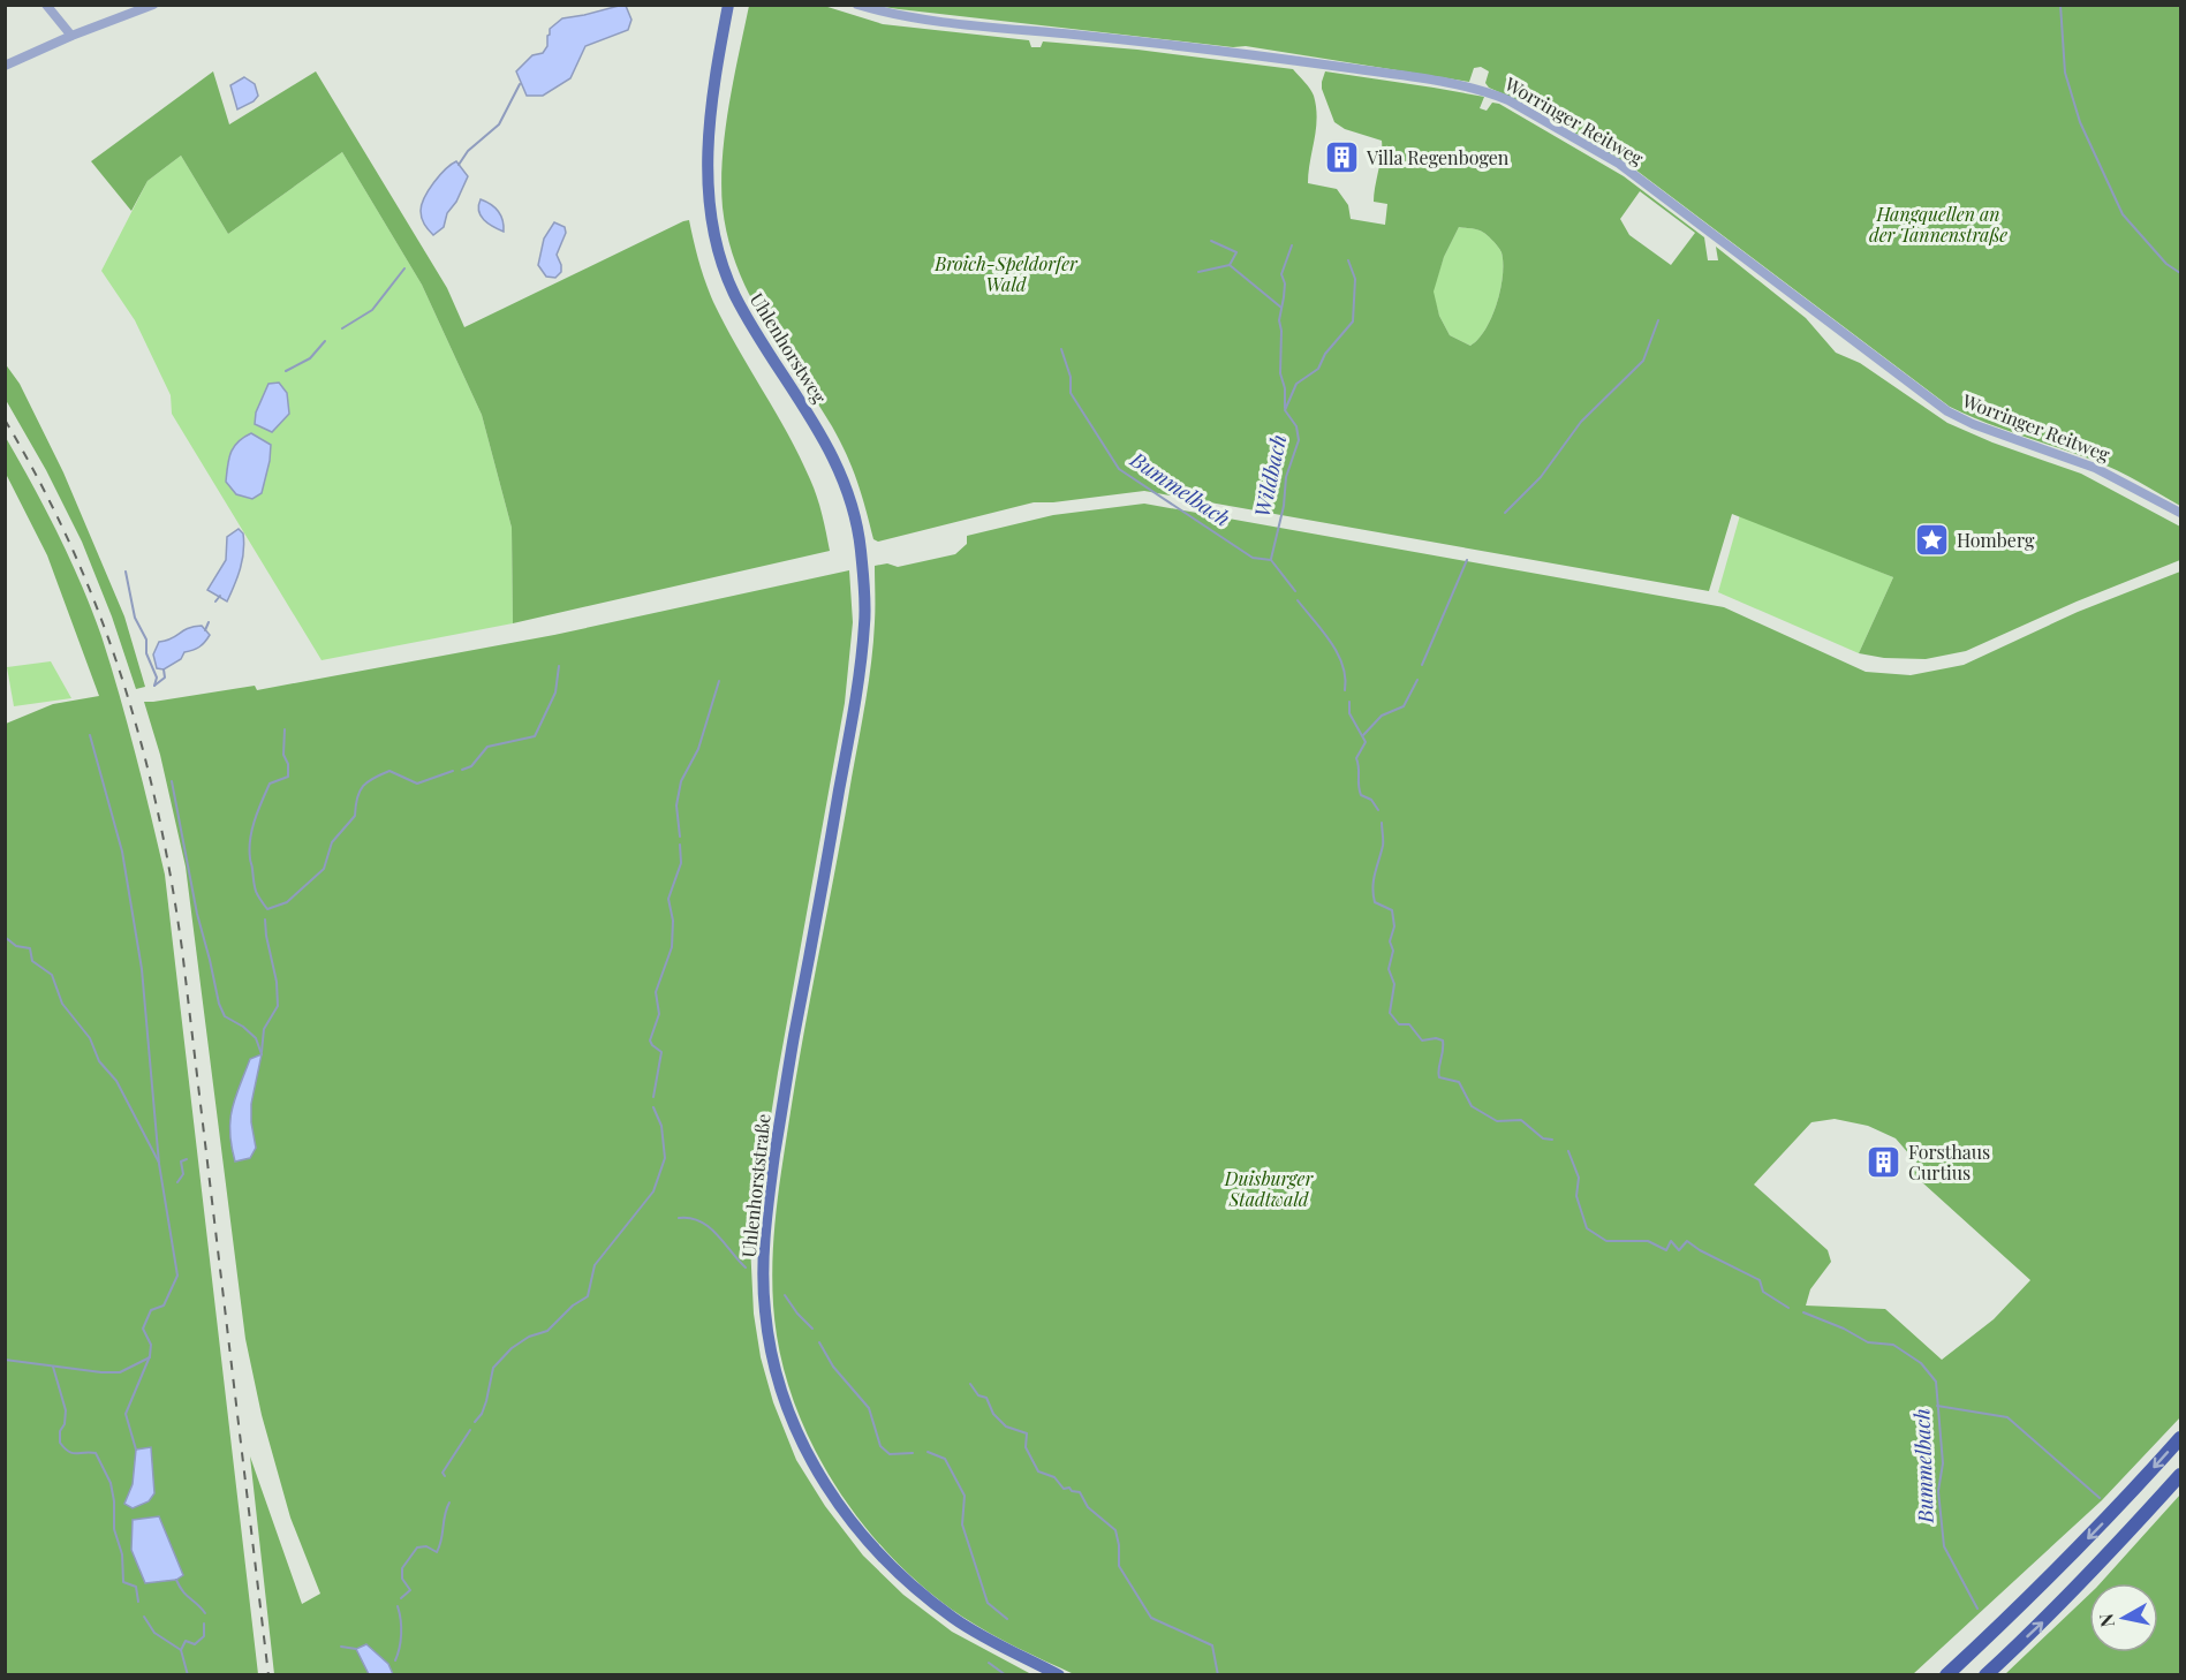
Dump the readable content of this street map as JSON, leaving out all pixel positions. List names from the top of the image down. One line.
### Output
{"streets":{"main road":["Uhlenhorstweg","Uhlenhorststraße"],"street":["Worringer Reitweg"]},"crossings":[["Uhlenhorstweg","Uhlenhorststraße"]],"water":["Wildbach","Bummelbach"],"parks":["Hangquellen an der Tannenstraße","Broich-Speldorfer Wald","Duisburger Stadtwald"],"places":{"building":["Villa Regenbogen","Forsthaus Curtius"],"place":["Homberg"]},"north":"left"}
